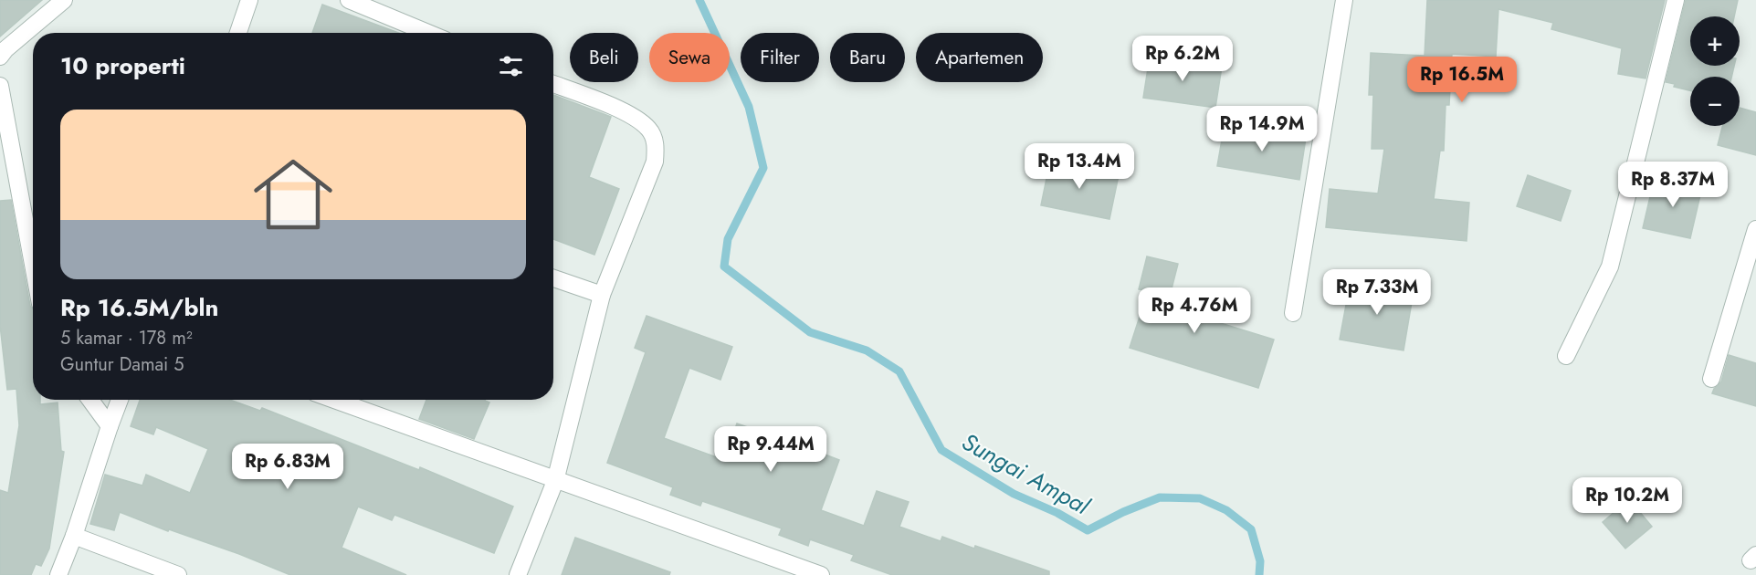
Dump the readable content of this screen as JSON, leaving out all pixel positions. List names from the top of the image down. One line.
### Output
{"water":["Sungai Ampal"],"page":{"map_buttons":["+","−"],"chip":["Beli","Sewa","Filter","Baru","Apartemen"],"heading":"10 properti","price":["Rp 6.2M","Rp 16.5M","Rp 14.9M","Rp 13.4M","Rp 8.37M","Rp 7.33M","Rp 4.76M","Rp 9.44M","Rp 6.83M","Rp 10.2M"],"list":[{"name":"Rp 16.5M/bln","note":"5 kamar · 178 m² · Guntur Damai 5"}]}}
